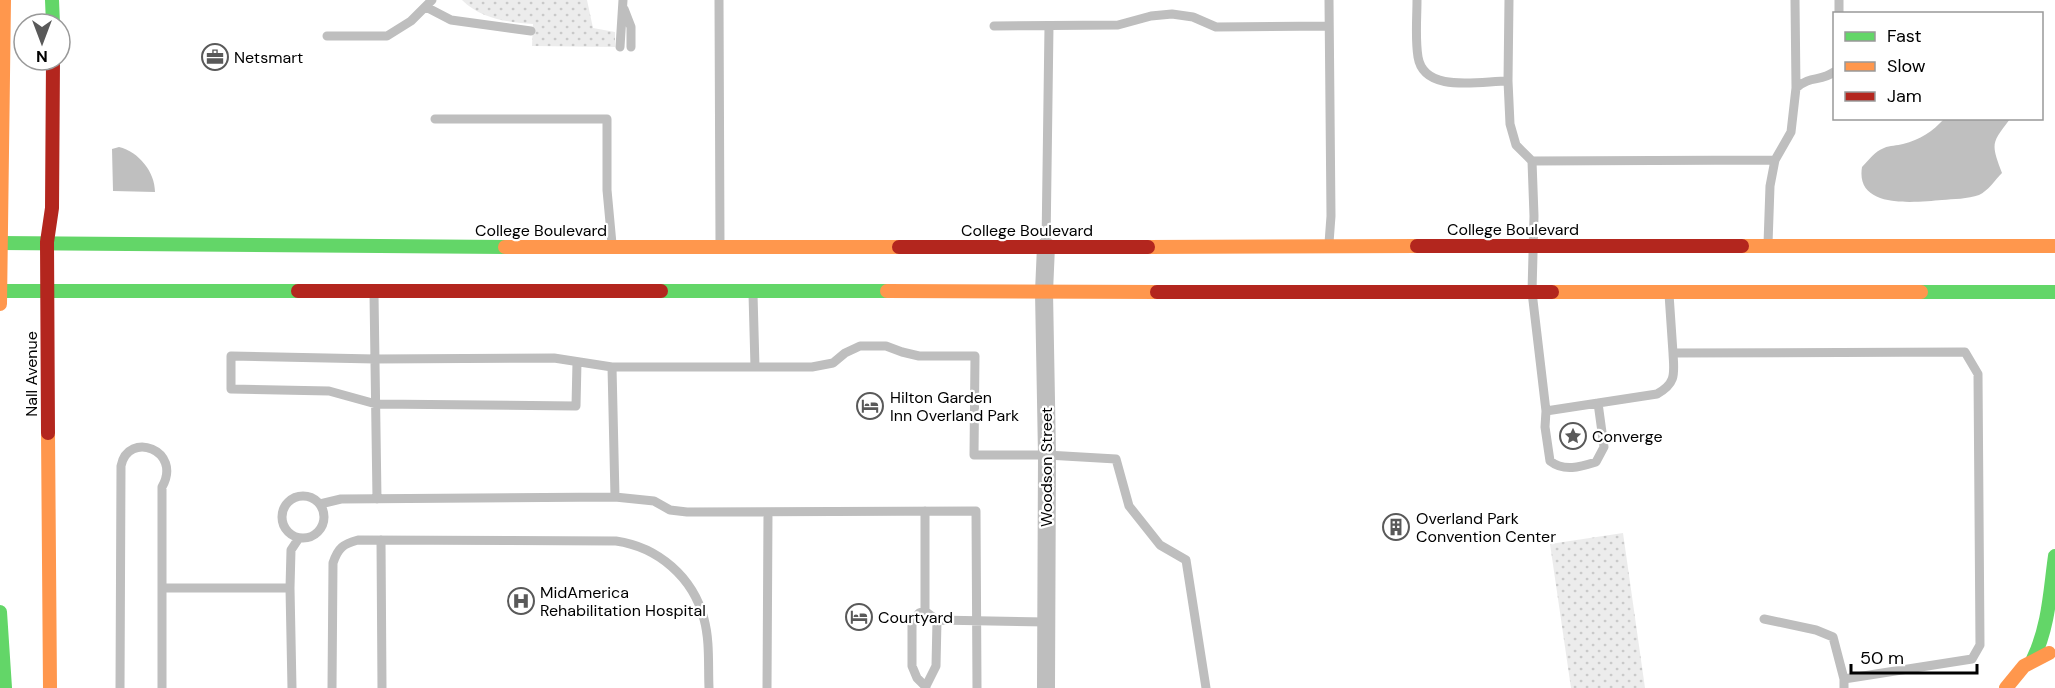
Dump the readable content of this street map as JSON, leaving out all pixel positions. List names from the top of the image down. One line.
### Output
{"streets":{"main road":["College Boulevard","Nall Avenue"],"street":["Woodson Street"]},"crossings":[["College Boulevard","Nall Avenue"],["College Boulevard","Woodson Street"]],"places":{"office":["Netsmart"],"hotel":["Hilton Garden Inn Overland Park","Courtyard"],"place":["Converge"],"building":["Overland Park Convention Center"],"hospital":["MidAmerica Rehabilitation Hospital"]},"legend":["Fast","Slow","Jam"],"scale_bar":"50 m","north":"bottom"}
